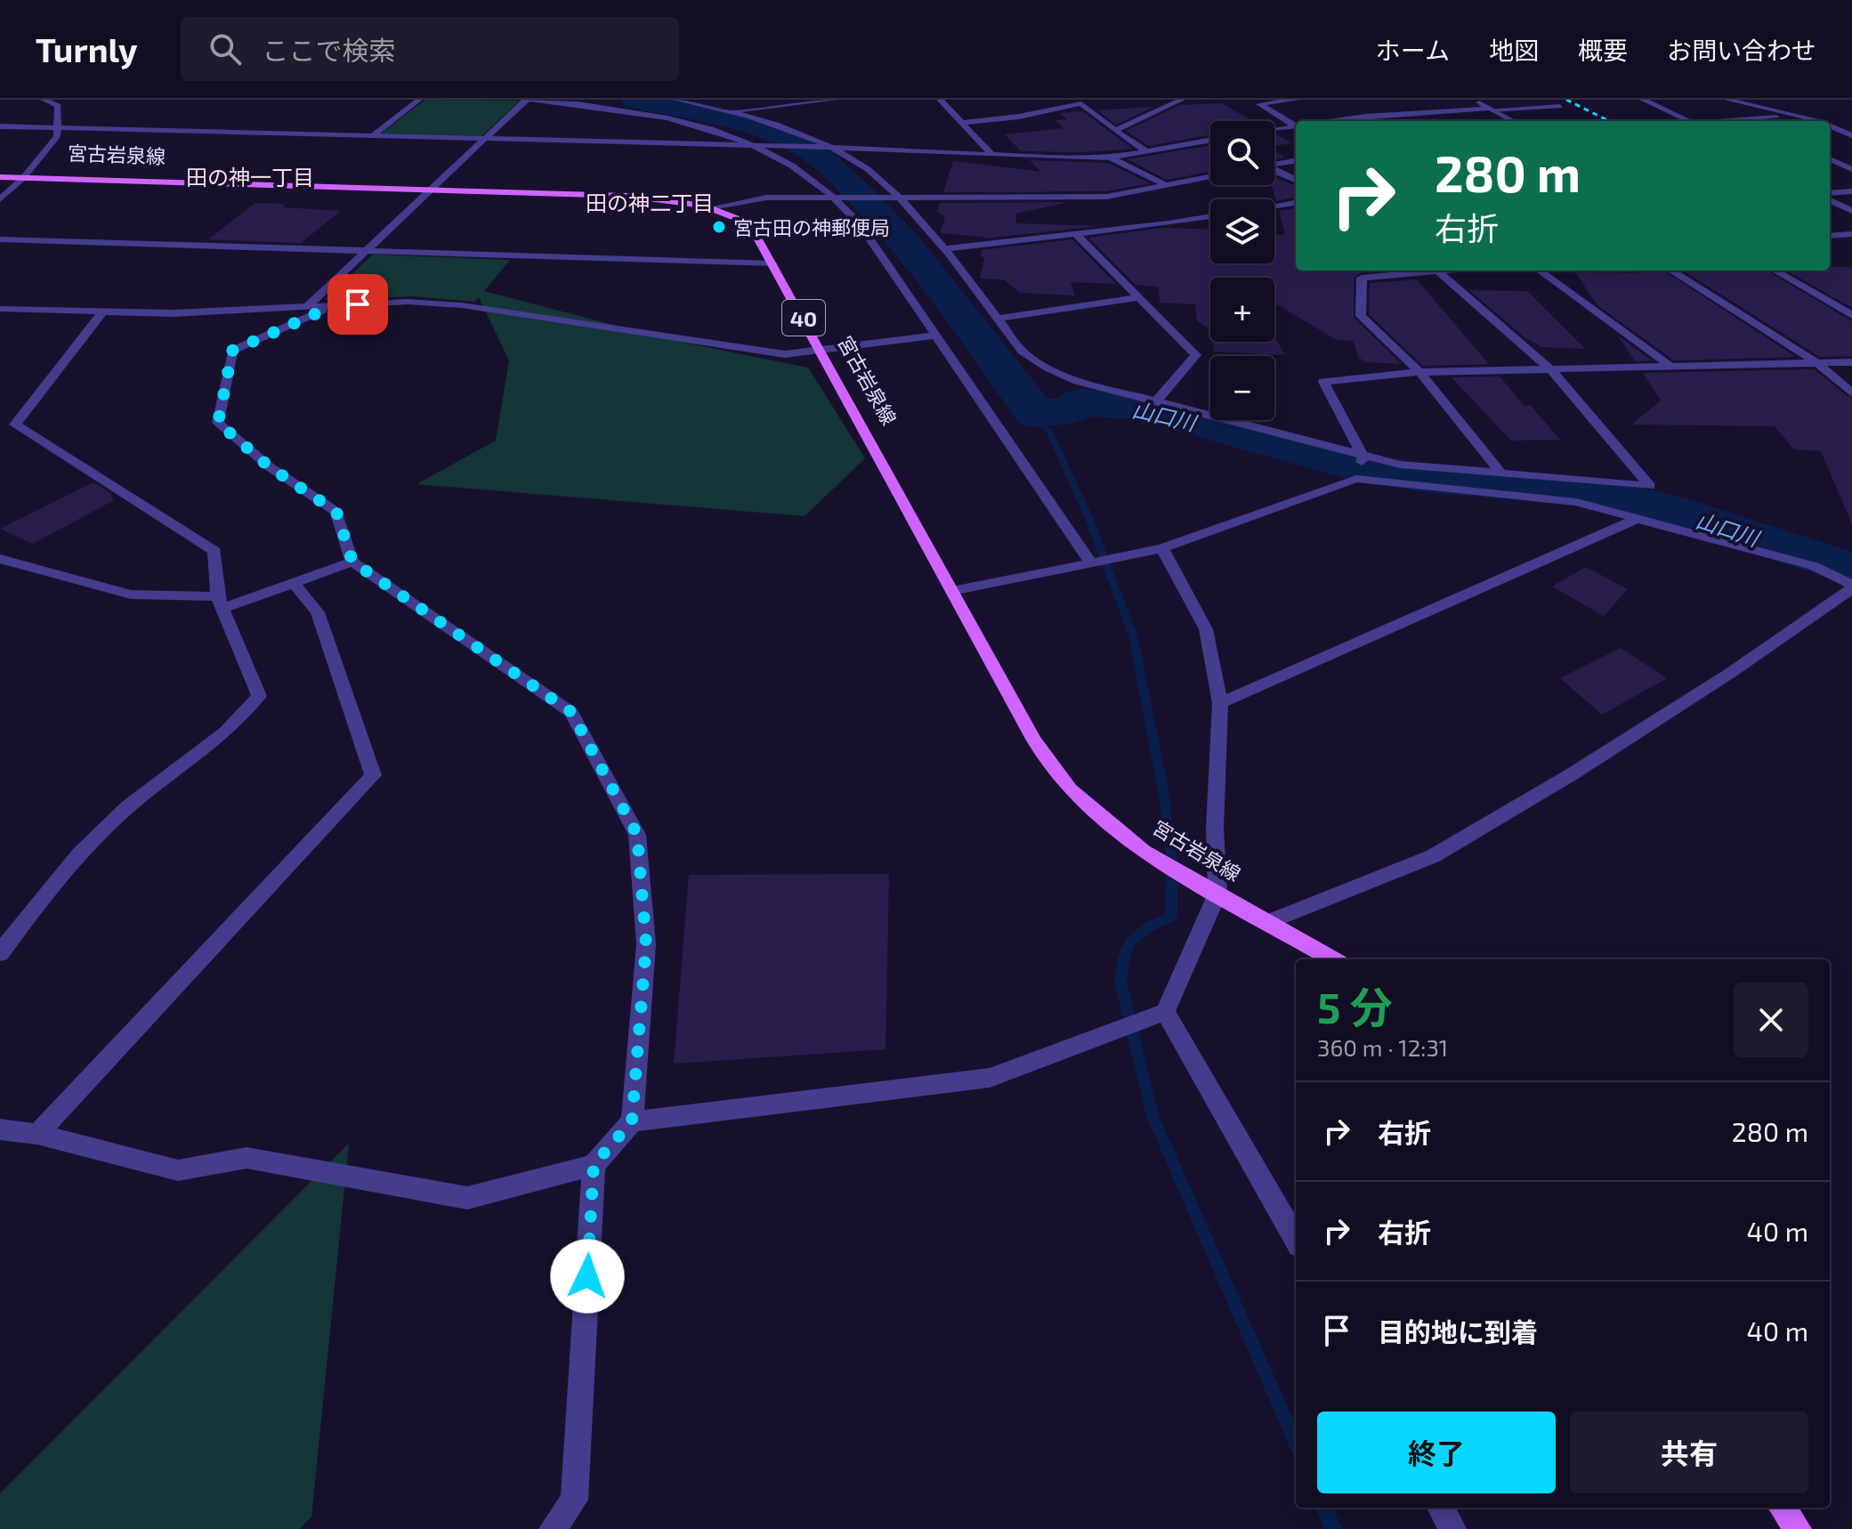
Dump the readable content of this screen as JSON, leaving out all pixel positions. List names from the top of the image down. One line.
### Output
{"streets":{"main road":["宮古岩泉線","40"]},"districts":["田の神一丁目","田の神二丁目"],"water":["山口川"],"places":["宮古田の神郵便局"],"page":{"header":"Turnly","search":"ここで検索","nav":["ホーム","地図","概要","お問い合わせ"],"map_buttons":["+","−"],"turn":["280 m","右折"],"heading":["5 分","360 m · 12:31"],"list":[{"name":"右折","value":"280 m"},{"name":"右折","value":"40 m"},{"name":"目的地に到着","value":"40 m"}],"buttons":["終了","共有"]}}
